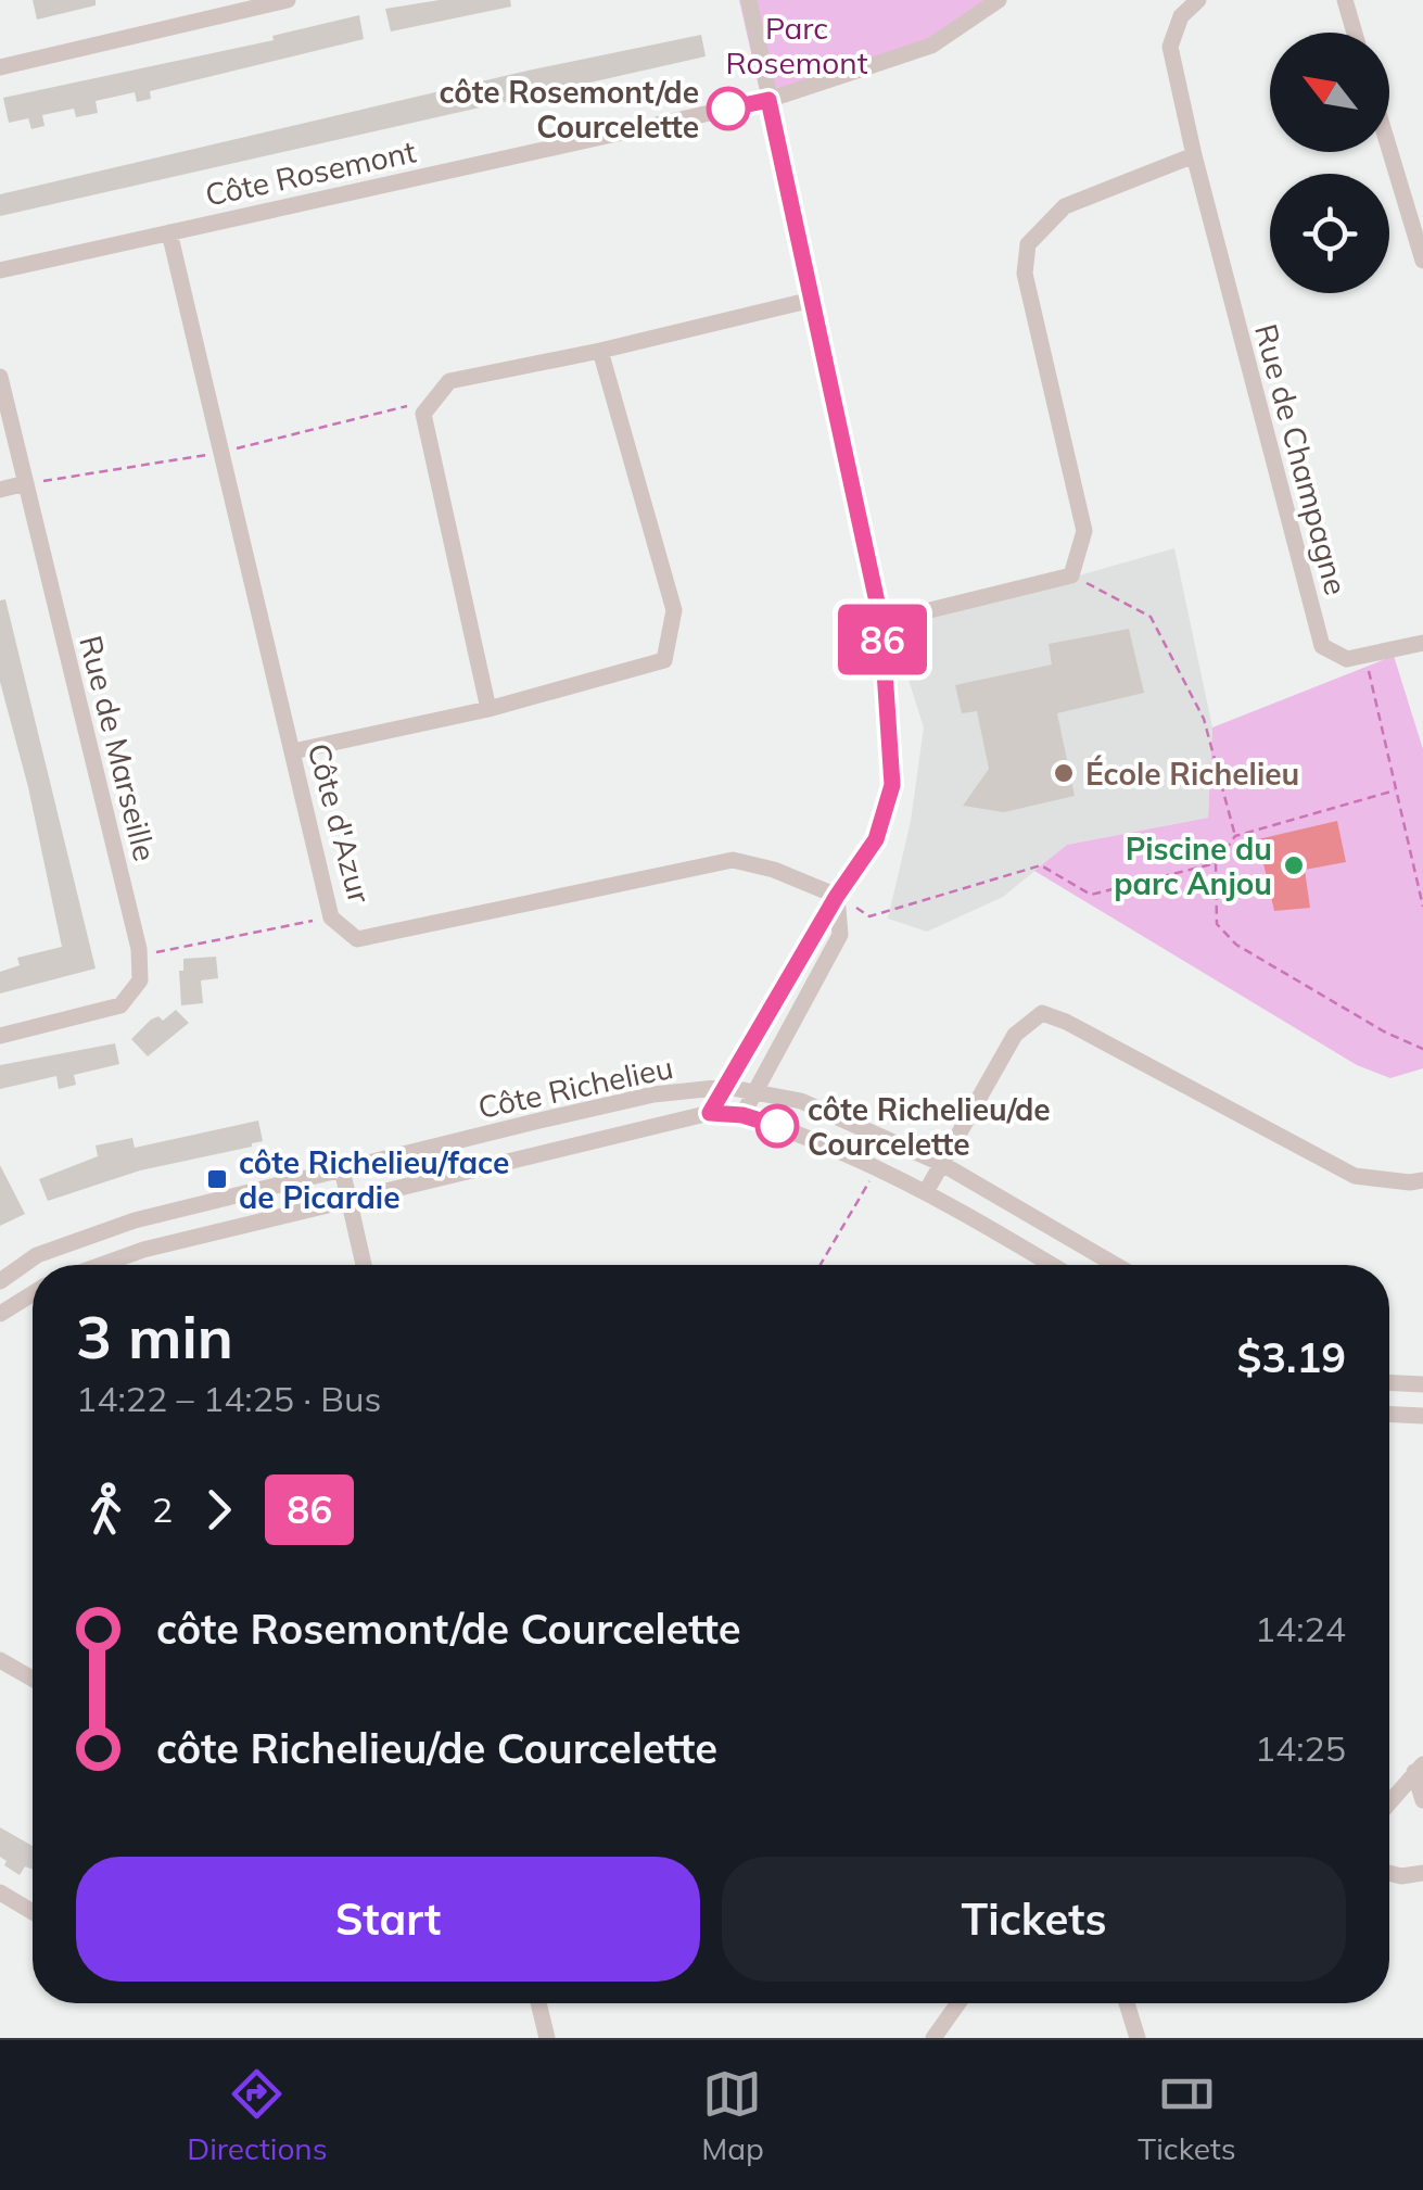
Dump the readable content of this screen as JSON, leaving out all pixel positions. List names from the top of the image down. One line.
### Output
{"streets":{"street":["Côte Rosemont","Rue de Champagne","Rue de Marseille","Côte d'Azur","Côte Richelieu"]},"crossings":[["Côte Rosemont","Côte d'Azur"]],"parks":["Parc Rosemont"],"places":{"other":["côte Rosemont/de Courcelette","École Richelieu","Piscine du parc Anjou","côte Richelieu/de Courcelette"],"transit":["côte Richelieu/face de Picardie"]},"lines":["bus line 86"],"north":"top left","page":{"on_map":"86","heading":["3 min","14:22 – 14:25 · Bus","$3.19"],"legs":["2","86"],"list":[{"name":"côte Rosemont/de Courcelette","value":"14:24"},{"name":"côte Richelieu/de Courcelette","value":"14:25"}],"buttons":["Start","Tickets"],"tabs":["Directions","Map","Tickets"]}}
